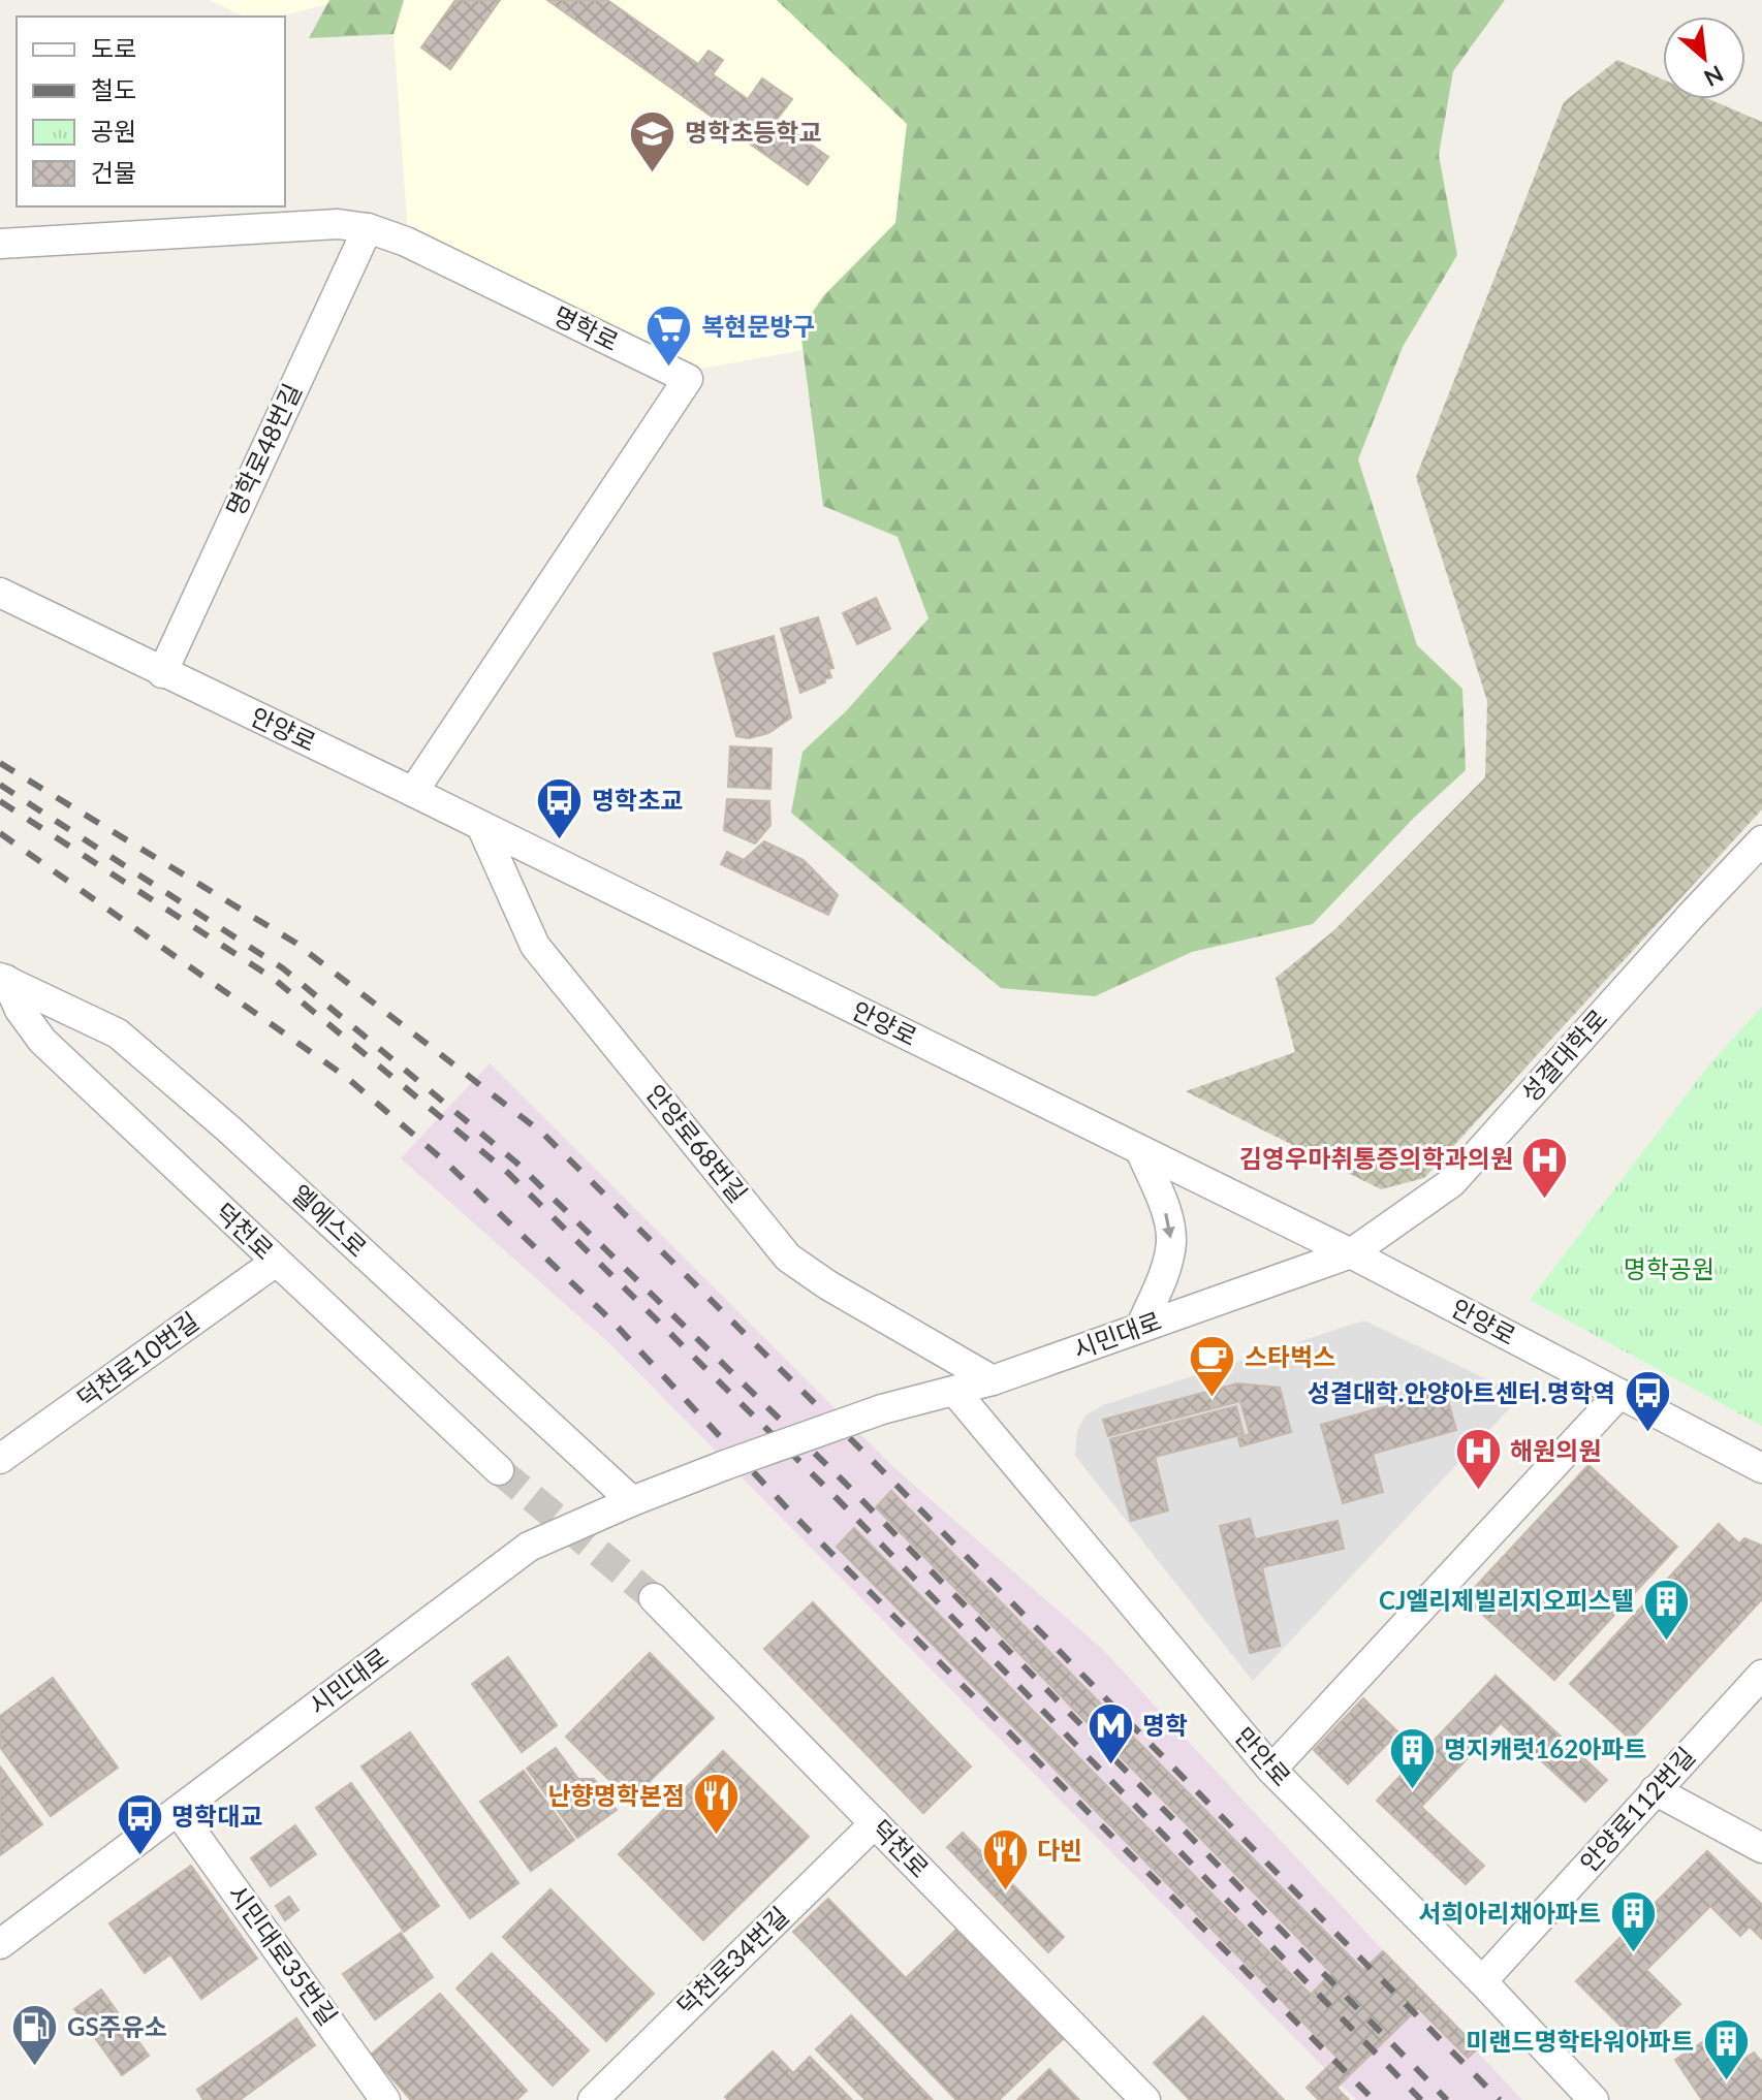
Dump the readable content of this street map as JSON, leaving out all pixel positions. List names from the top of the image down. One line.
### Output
{"streets":{"street":["명학로","명학로48번길","안양로","성결대학로","안양로68번길","엘에스로","덕천로","시민대로","덕천로10번길","만안로","안양로112번길","시민대로35번길","덕천로34번길"]},"crossings":[["명학로","명학로48번길"],["명학로","안양로"],["명학로48번길","안양로"],["안양로","성결대학로"],["안양로","안양로68번길"],["안양로","시민대로"],["성결대학로","시민대로"],["안양로68번길","시민대로"],["엘에스로","덕천로"],["엘에스로","시민대로"],["덕천로","덕천로10번길"],["덕천로","덕천로34번길"],["시민대로","만안로"],["시민대로","시민대로35번길"],["만안로","안양로112번길"]],"parks":["명학공원"],"places":{"school or university":["명학초등학교"],"supermarket":["복현문방구"],"bus stop":["명학초교","성결대학.안양아트센터.명학역","명학대교"],"hospital":["김영우마취통증의학과의원","해원의원"],"cafe":["스타벅스"],"building":["CJ엘리제빌리지오피스텔","명지캐럿162아파트","서희아리채아파트","미랜드명학타워아파트"],"metro station":["명학"],"restaurant":["난향명학본점","다빈"],"fuel station":["GS주유소"]},"legend":["도로","철도","공원","건물"],"north":"bottom right"}
